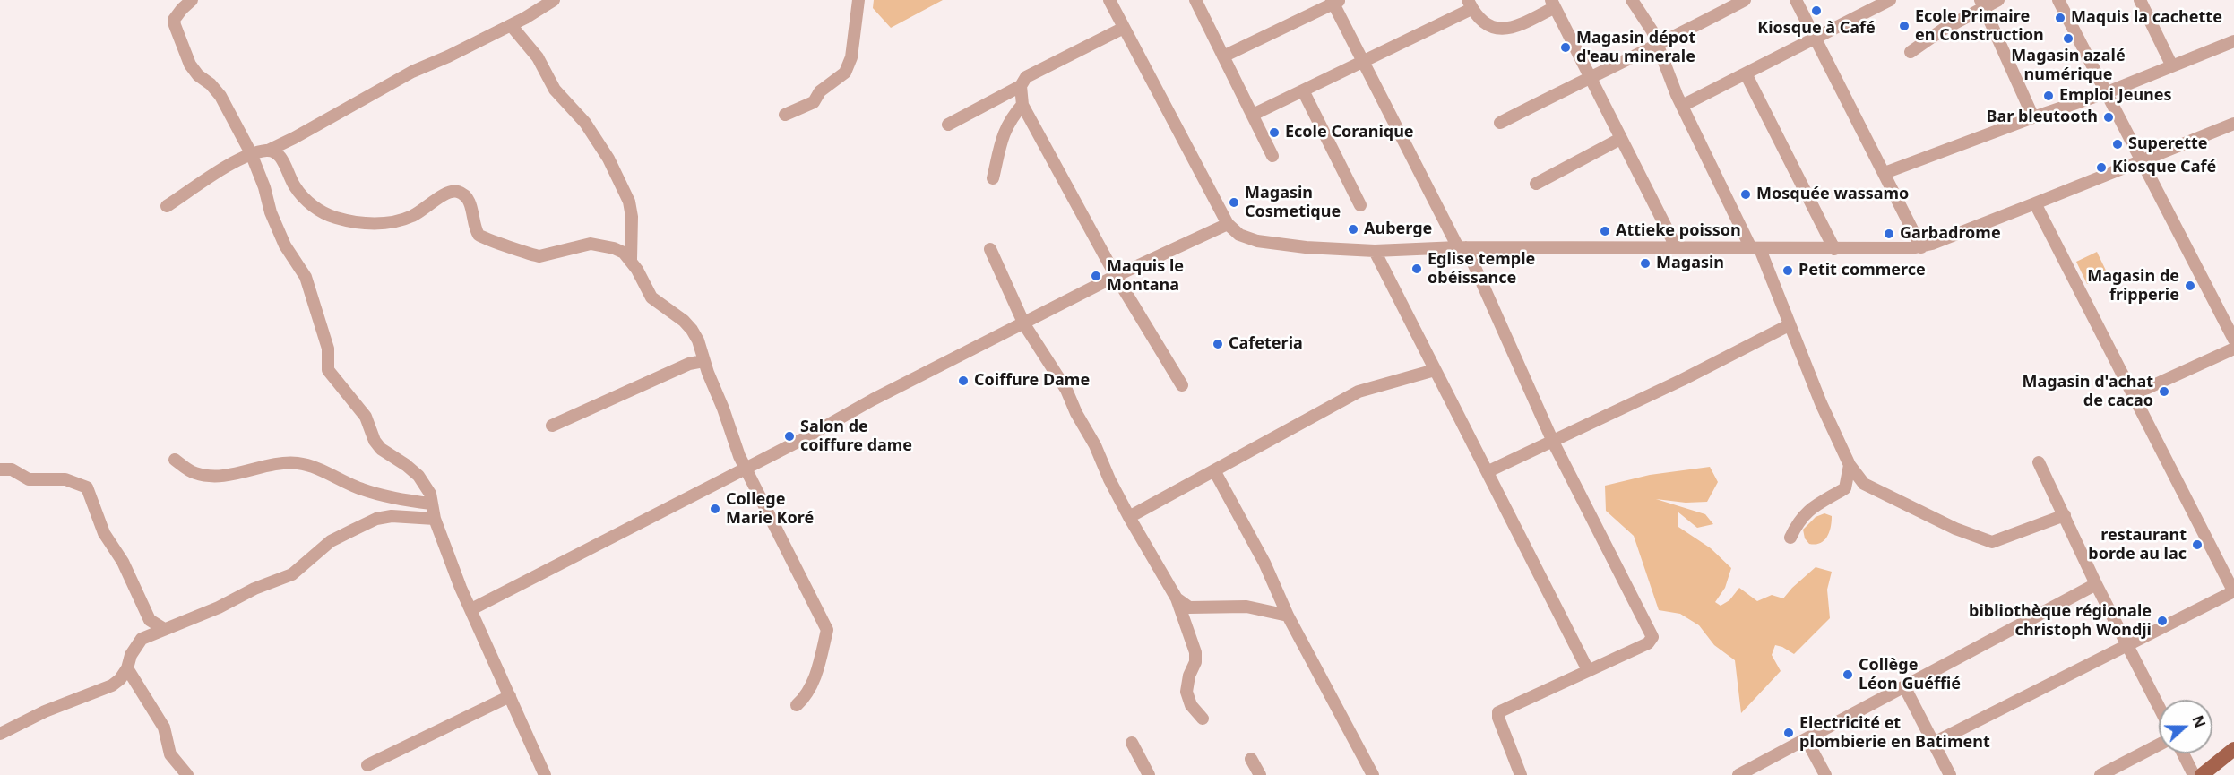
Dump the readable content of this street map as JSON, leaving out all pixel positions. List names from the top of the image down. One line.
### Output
{"places":["Kiosque à Café","Maquis la cachette","Ecole Primaire en Construction","Magasin azalé numérique","Magasin dépot d'eau minerale","Emploi Jeunes","Bar bleutooth","Ecole Coranique","Superette","Kiosque Café","Mosquée wassamo","Magasin Cosmetique","Auberge","Attieke poisson","Garbadrome","Magasin","Eglise temple obéissance","Petit commerce","Maquis le Montana","Magasin de fripperie","Cafeteria","Coiffure Dame","Magasin d'achat de cacao","Salon de coiffure dame","College Marie Koré","restaurant borde au lac","bibliothèque régionale christoph Wondji","Collège Léon Guéffié","Electricité et plombierie en Batiment"],"north":"right"}
